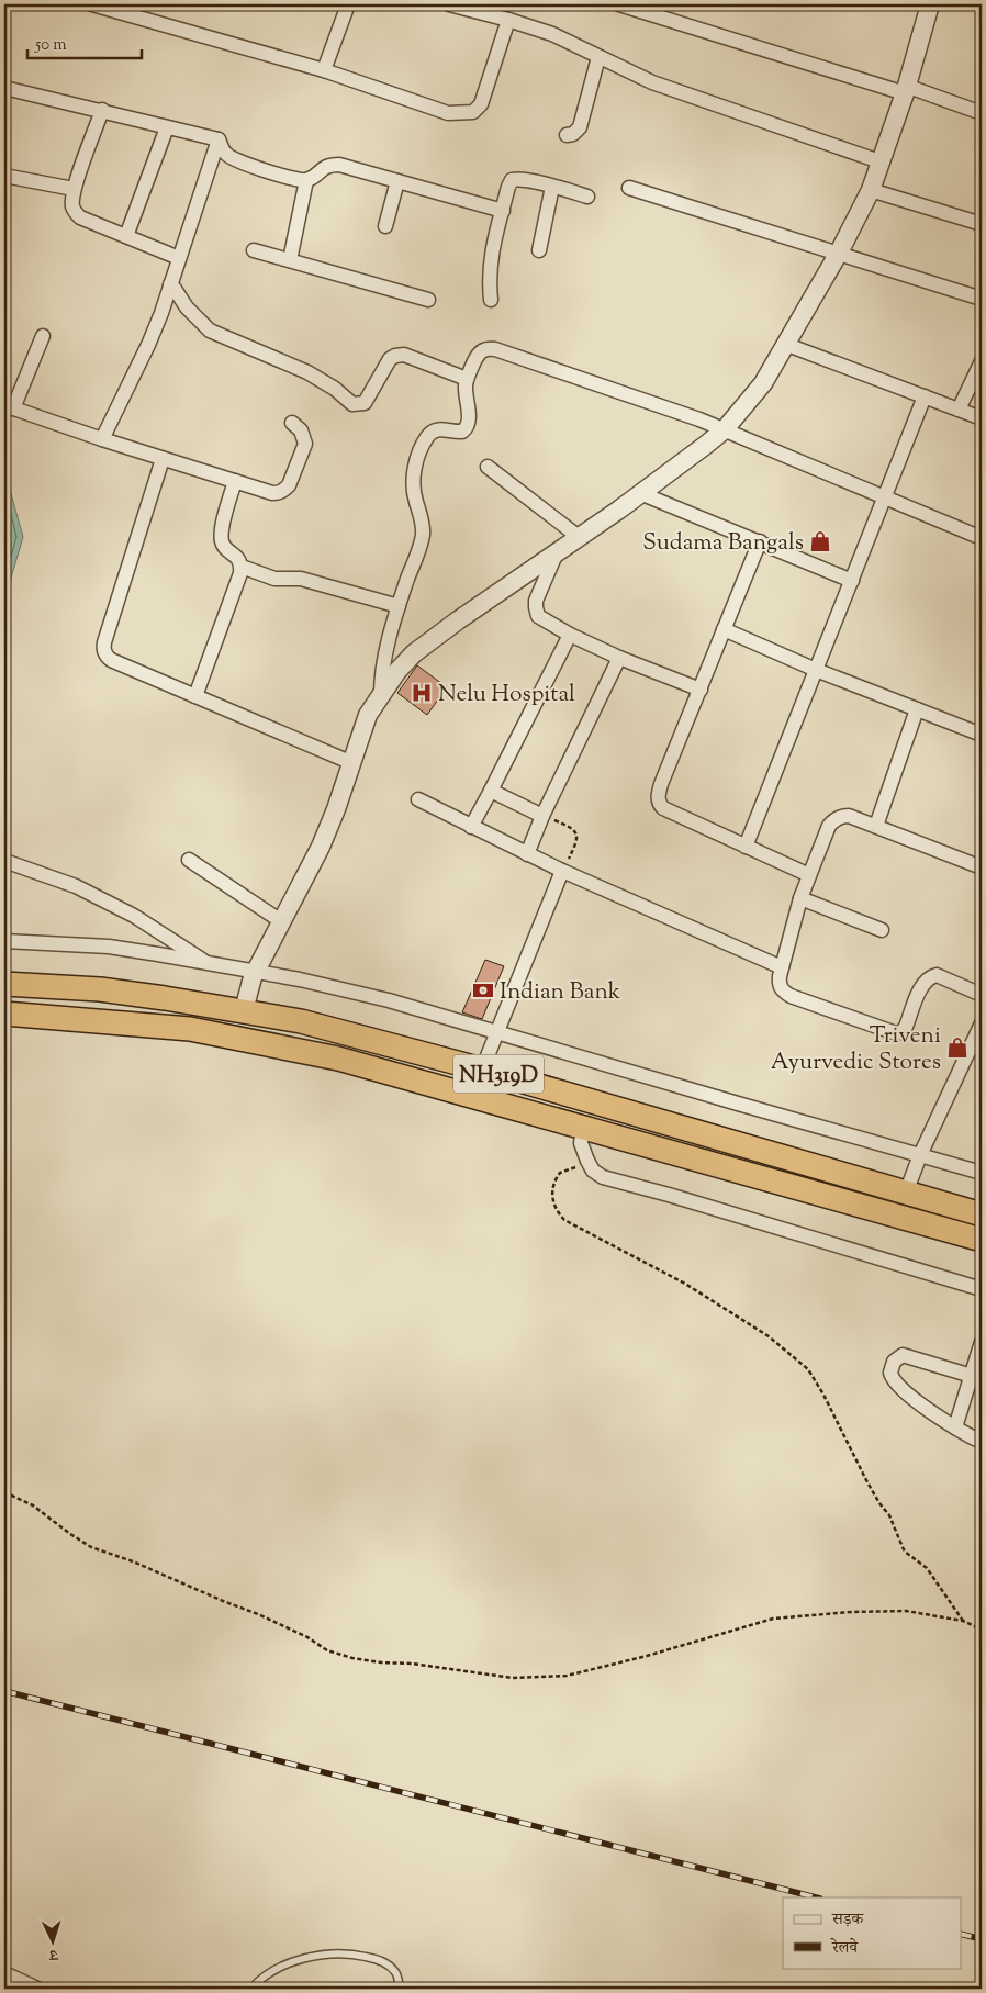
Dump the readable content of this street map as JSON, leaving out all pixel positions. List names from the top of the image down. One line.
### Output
{"streets":{"highway":["NH319D"]},"places":{"shop":["Sudama Bangals","Triveni Ayurvedic Stores"],"hospital":["Nelu Hospital"],"bank":["Indian Bank"]},"legend":["सड़क","रेलवे"],"scale_bar":"50 m","north":"bottom"}
